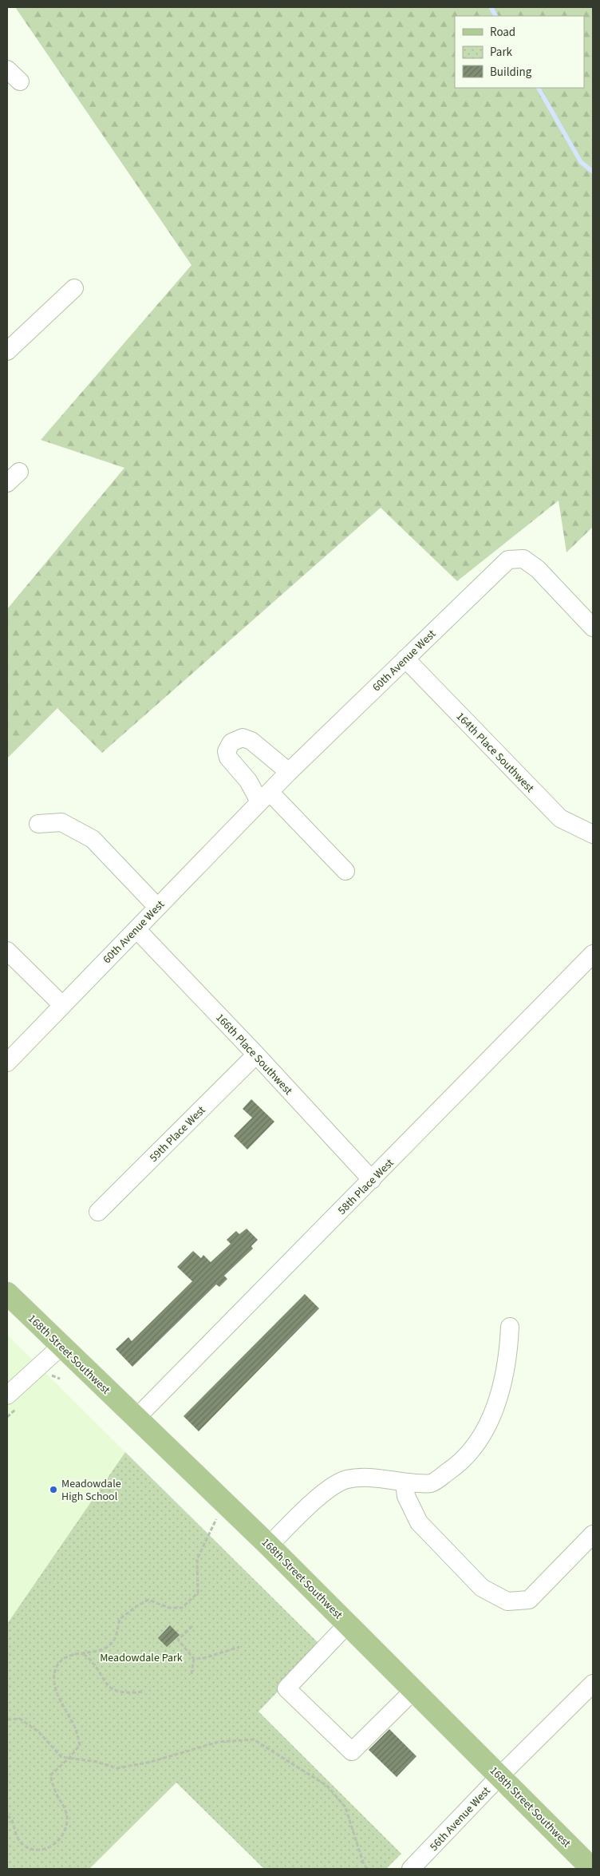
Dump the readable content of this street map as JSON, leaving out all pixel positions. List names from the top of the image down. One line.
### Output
{"streets":{"main road":["168th Street Southwest"],"street":["60th Avenue West","164th Place Southwest","166th Place Southwest","59th Place West","58th Place West","56th Avenue West"]},"crossings":[["60th Avenue West","164th Place Southwest"],["60th Avenue West","166th Place Southwest"],["166th Place Southwest","59th Place West"],["166th Place Southwest","58th Place West"],["58th Place West","168th Street Southwest"],["168th Street Southwest","56th Avenue West"]],"parks":["Meadowdale Park"],"places":["Meadowdale High School"],"legend":["Road","Park","Building"]}
